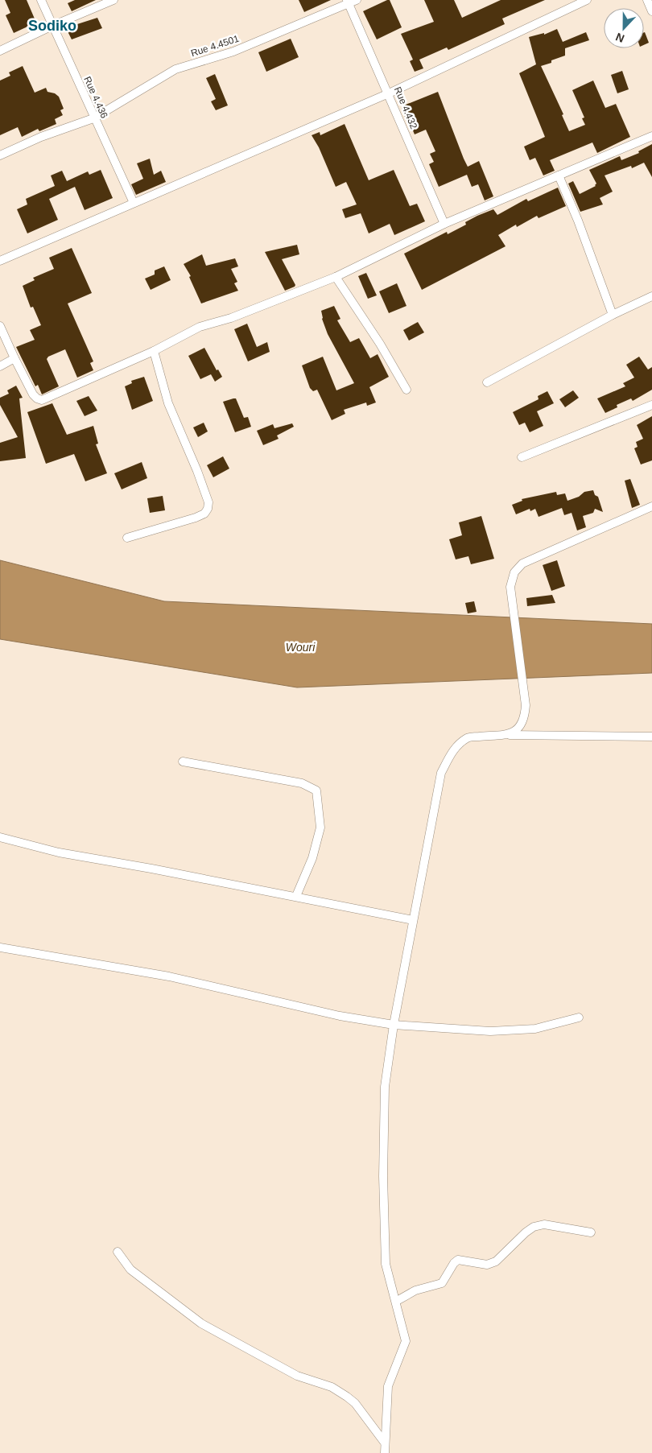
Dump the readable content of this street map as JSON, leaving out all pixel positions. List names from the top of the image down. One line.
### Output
{"streets":{"street":["Rue 4.4501","Rue 4.436","Rue 4.432"]},"crossings":[["Rue 4.4501","Rue 4.436"],["Rue 4.4501","Rue 4.432"]],"districts":["Sodiko"],"water":["Wouri"],"north":"bottom"}
